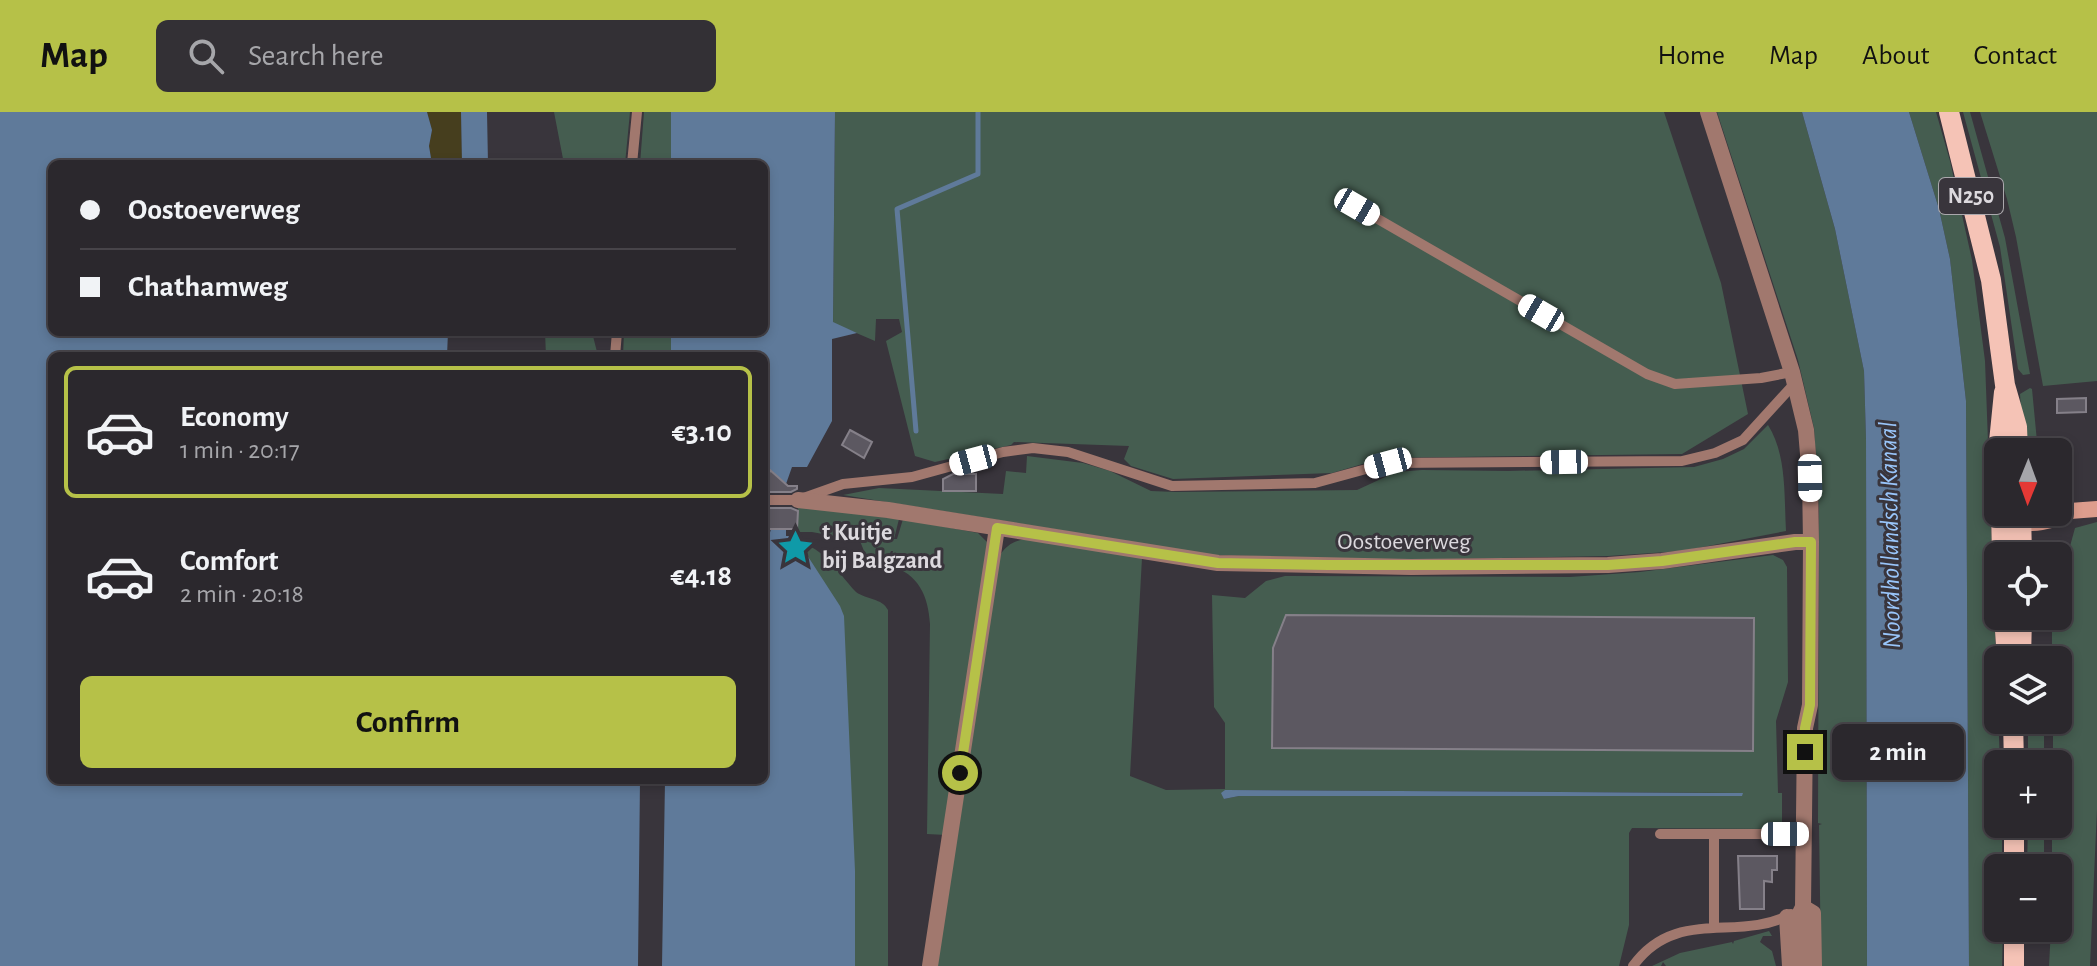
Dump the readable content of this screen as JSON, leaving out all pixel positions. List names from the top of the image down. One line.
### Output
{"streets":{"main road":["N250"],"street":["Oostoeverweg"]},"water":["Noordhollandsch Kanaal"],"places":{"place":["t Kuitje bij Balgzand"]},"north":"bottom","page":{"header":"Map","search":"Search here","nav":["Home","Map","About","Contact"],"banner":["Oostoeverweg","Chathamweg"],"list":[{"name":"Economy","note":"1 min · 20:17","value":"€3.10"},{"name":"Comfort","note":"2 min · 20:18","value":"€4.18"}],"map_buttons":["+","−"],"buttons":"Confirm","bubble":"2 min"}}
